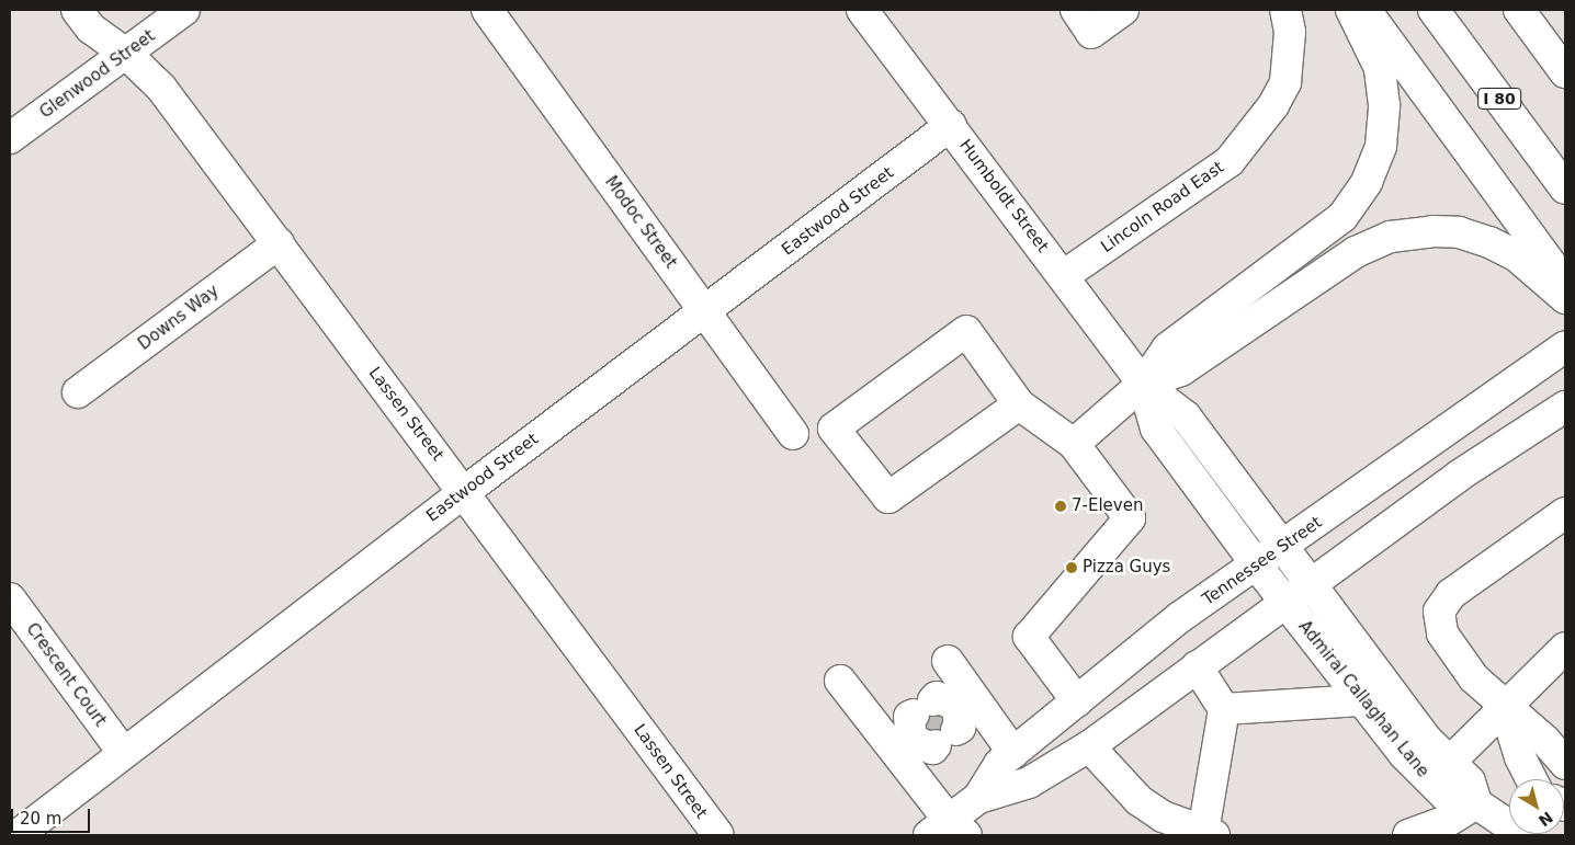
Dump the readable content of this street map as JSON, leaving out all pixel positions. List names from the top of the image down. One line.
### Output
{"streets":{"main road":["Glenwood Street","I 80","Humboldt Street","Lincoln Road East","Eastwood Street","Modoc Street","Downs Way","Lassen Street","Tennessee Street","Crescent Court","Admiral Callaghan Lane"]},"crossings":[["Glenwood Street","Lassen Street"],["Humboldt Street","Lincoln Road East"],["Humboldt Street","Eastwood Street"],["Humboldt Street","Tennessee Street"],["Humboldt Street","Admiral Callaghan Lane"],["Eastwood Street","Modoc Street"],["Eastwood Street","Lassen Street"],["Eastwood Street","Crescent Court"],["Downs Way","Lassen Street"],["Tennessee Street","Admiral Callaghan Lane"]],"places":["7-Eleven","Pizza Guys"],"scale_bar":"20 m","north":"bottom right"}
